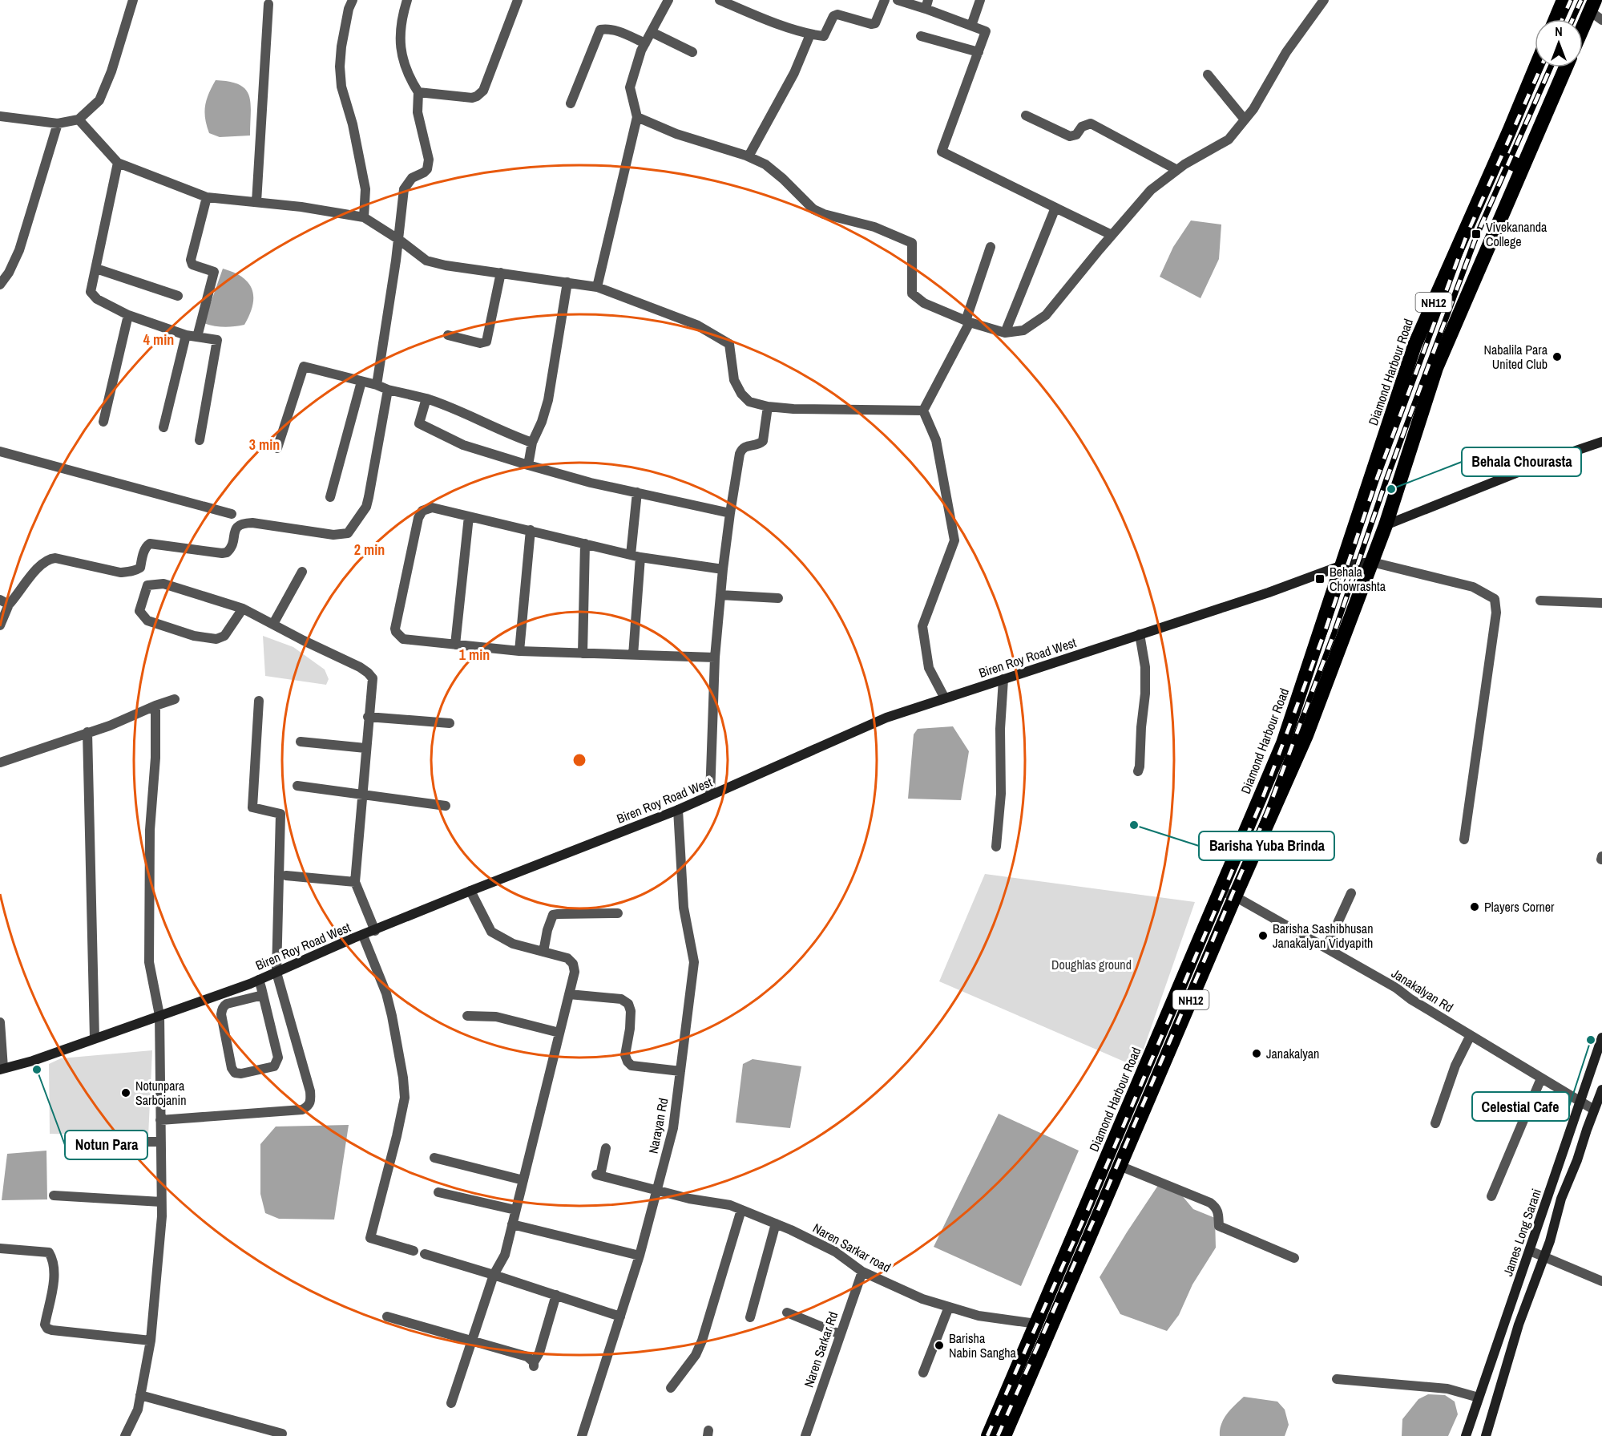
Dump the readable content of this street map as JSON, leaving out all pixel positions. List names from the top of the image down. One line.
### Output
{"streets":{"highway":["NH12","Diamond Harbour Road"],"main road":["Biren Roy Road West","James Long Sarani"],"street":["Janakalyan Rd","Narayan Rd","Naren Sarkar road","Naren Sarkar Rd"]},"crossings":[["NH12","Biren Roy Road West"],["NH12","Janakalyan Rd"],["Diamond Harbour Road","Biren Roy Road West"],["Diamond Harbour Road","Janakalyan Rd"],["Diamond Harbour Road","Naren Sarkar road"],["Biren Roy Road West","Narayan Rd"],["Janakalyan Rd","James Long Sarani"],["Narayan Rd","Naren Sarkar road"],["Naren Sarkar road","Naren Sarkar Rd"]],"parks":["Doughlas ground"],"places":{"transit":["Vivekananda College","Behala Chowrashta"],"other":["Nabalila Para United Club","Behala Chourasta","Barisha Yuba Brinda","Players Corner","Barisha Sashibhusan Janakalyan Vidyapith","Celestial Cafe","Janakalyan","Notun Para","Notunpara Sarbojanin","Barisha Nabin Sangha"]},"north":"top","rings":["4 min","3 min","2 min","1 min"]}
